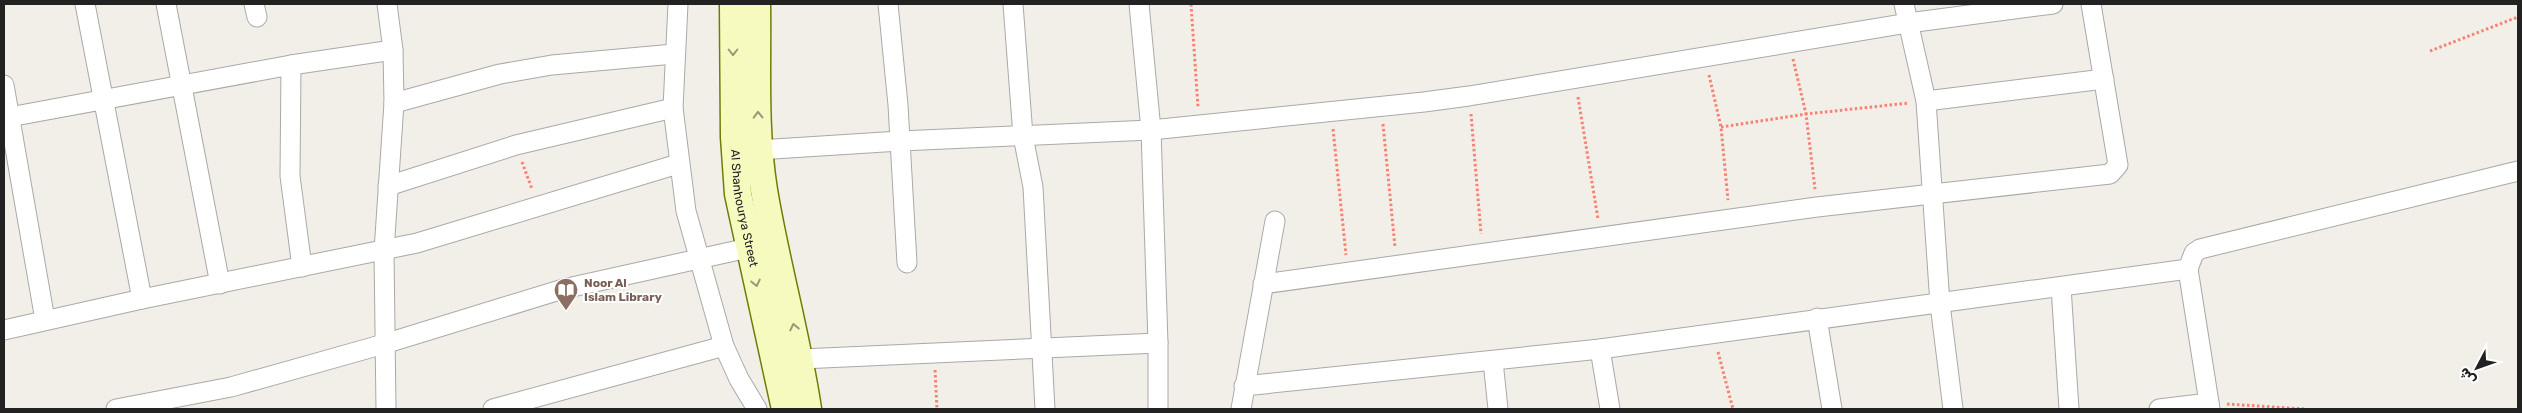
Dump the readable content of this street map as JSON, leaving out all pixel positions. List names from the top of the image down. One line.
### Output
{"streets":{"street":["Al Shanhourya Street"]},"places":{"library":["Noor Al Islam Library"]},"north":"bottom left"}
